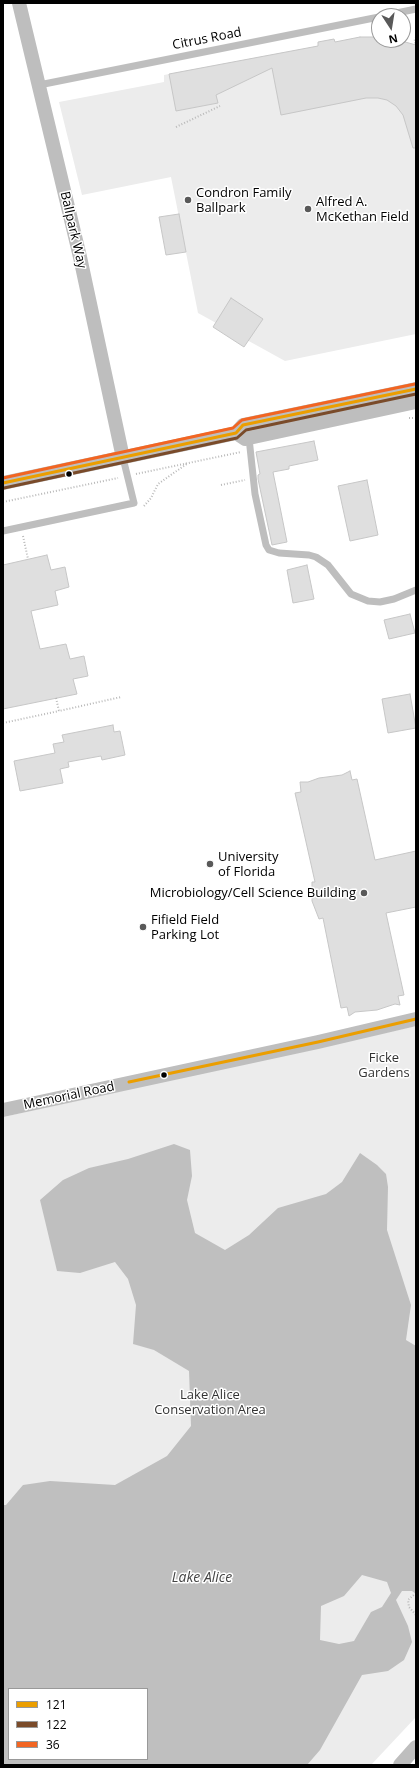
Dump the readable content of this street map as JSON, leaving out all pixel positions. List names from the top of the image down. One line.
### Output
{"streets":{"street":["Ballpark Way","Memorial Road"],"lane":["Citrus Road"]},"crossings":[["Citrus Road","Ballpark Way"]],"water":["Lake Alice"],"parks":["Ficke Gardens","Lake Alice Conservation Area"],"places":["Condron Family Ballpark","Alfred A. McKethan Field","University of Florida","Microbiology/Cell Science Building","Fifield Field Parking Lot"],"lines":["transit line 36","transit line 121","transit line 122"],"legend":["121","122","36"],"north":"bottom"}
